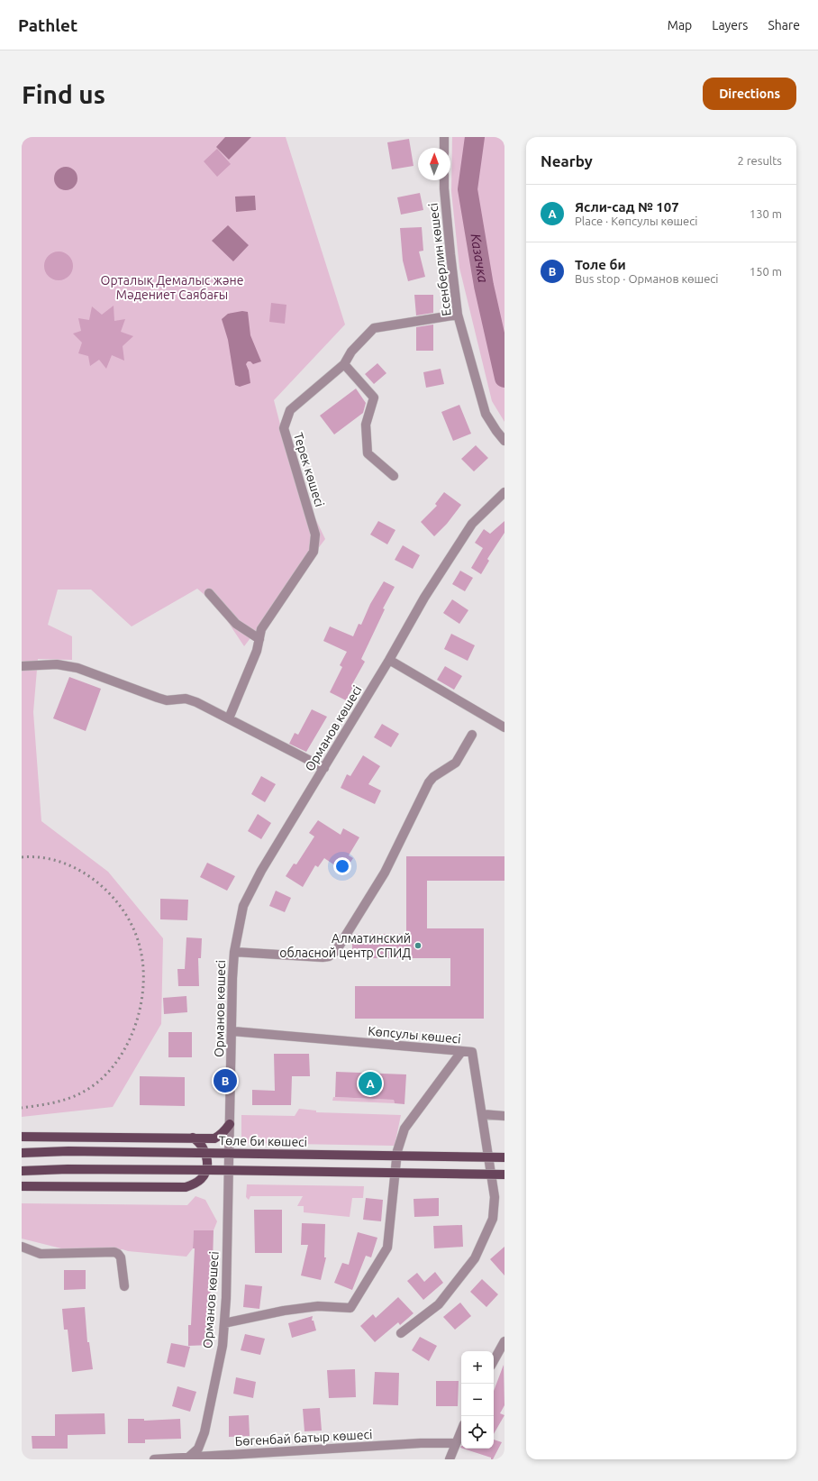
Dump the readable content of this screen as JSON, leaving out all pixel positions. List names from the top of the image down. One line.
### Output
{"streets":{"main road":["Төле би көшесі"],"street":["Есенберлин көшесі","Терек көшесі","Орманов көшесі","Көпсулы көшесі","Бөгенбай батыр көшесі"]},"crossings":[["Есенберлин көшесі","Терек көшесі"],["Орманов көшесі","Көпсулы көшесі"],["Орманов көшесі","Бөгенбай батыр көшесі"]],"water":["Казачка"],"parks":["Орталық Демалыс және Мәдениет Саябағы"],"places":["Алматинский обласной центр СПИД"],"north":"top","page":{"header":"Pathlet","nav":["Map","Layers","Share"],"buttons":"Directions","title":"Find us","heading":["Nearby","2 results"],"list":[{"mark":"A","name":"Ясли-сад № 107","note":"Place · Көпсулы көшесі","value":"130 m"},{"mark":"B","name":"Толе би","note":"Bus stop · Орманов көшесі","value":"150 m"}],"pins":["B","A"],"map_buttons":["+","−"]}}
